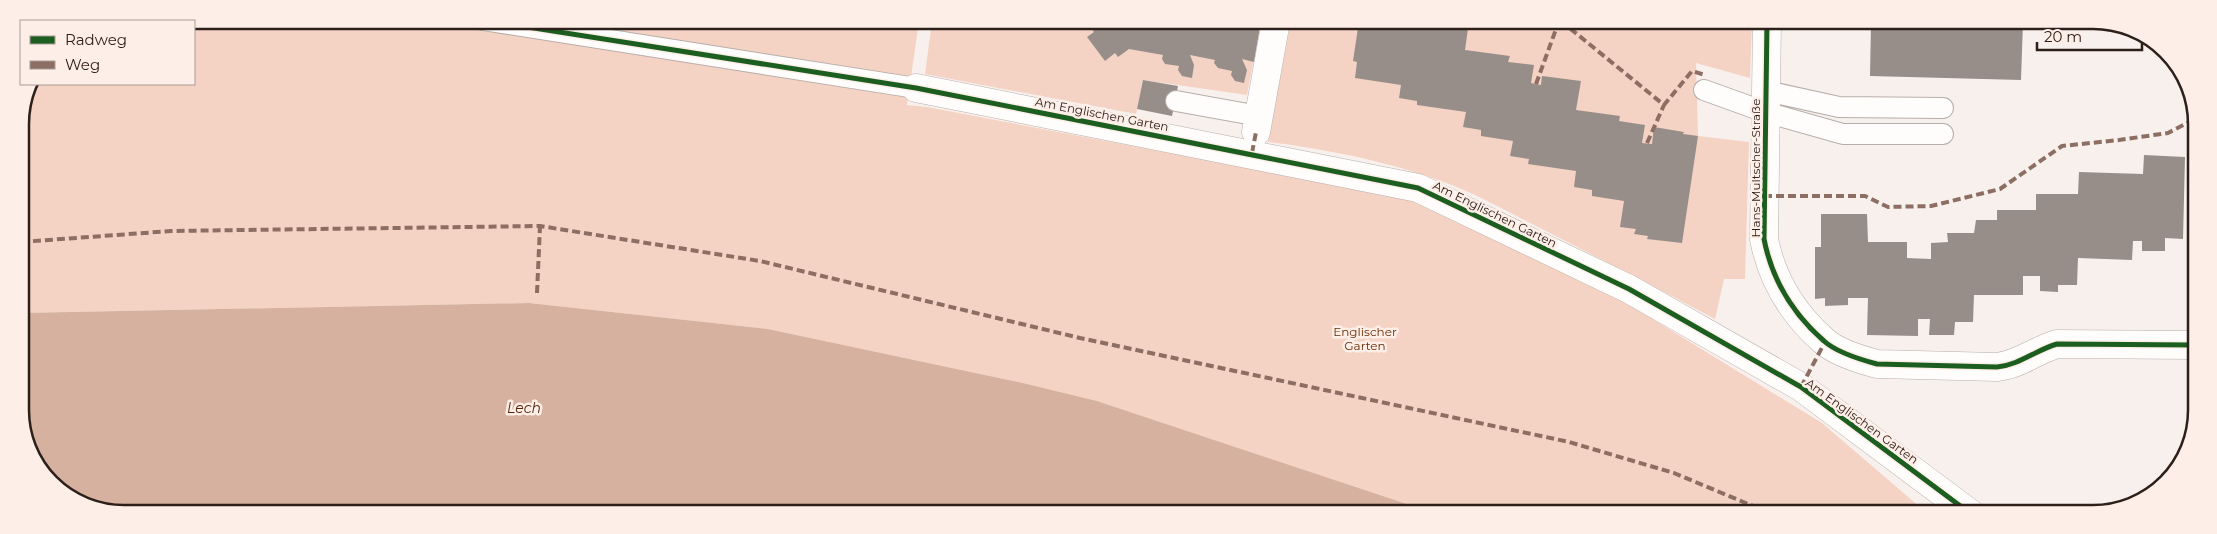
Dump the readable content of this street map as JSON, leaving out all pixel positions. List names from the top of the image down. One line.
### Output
{"streets":{"street":["Am Englischen Garten","Hans-Multscher-Straße"]},"water":["Lech"],"parks":["Englischer Garten"],"legend":["Radweg","Weg"],"scale_bar":"20 m"}
